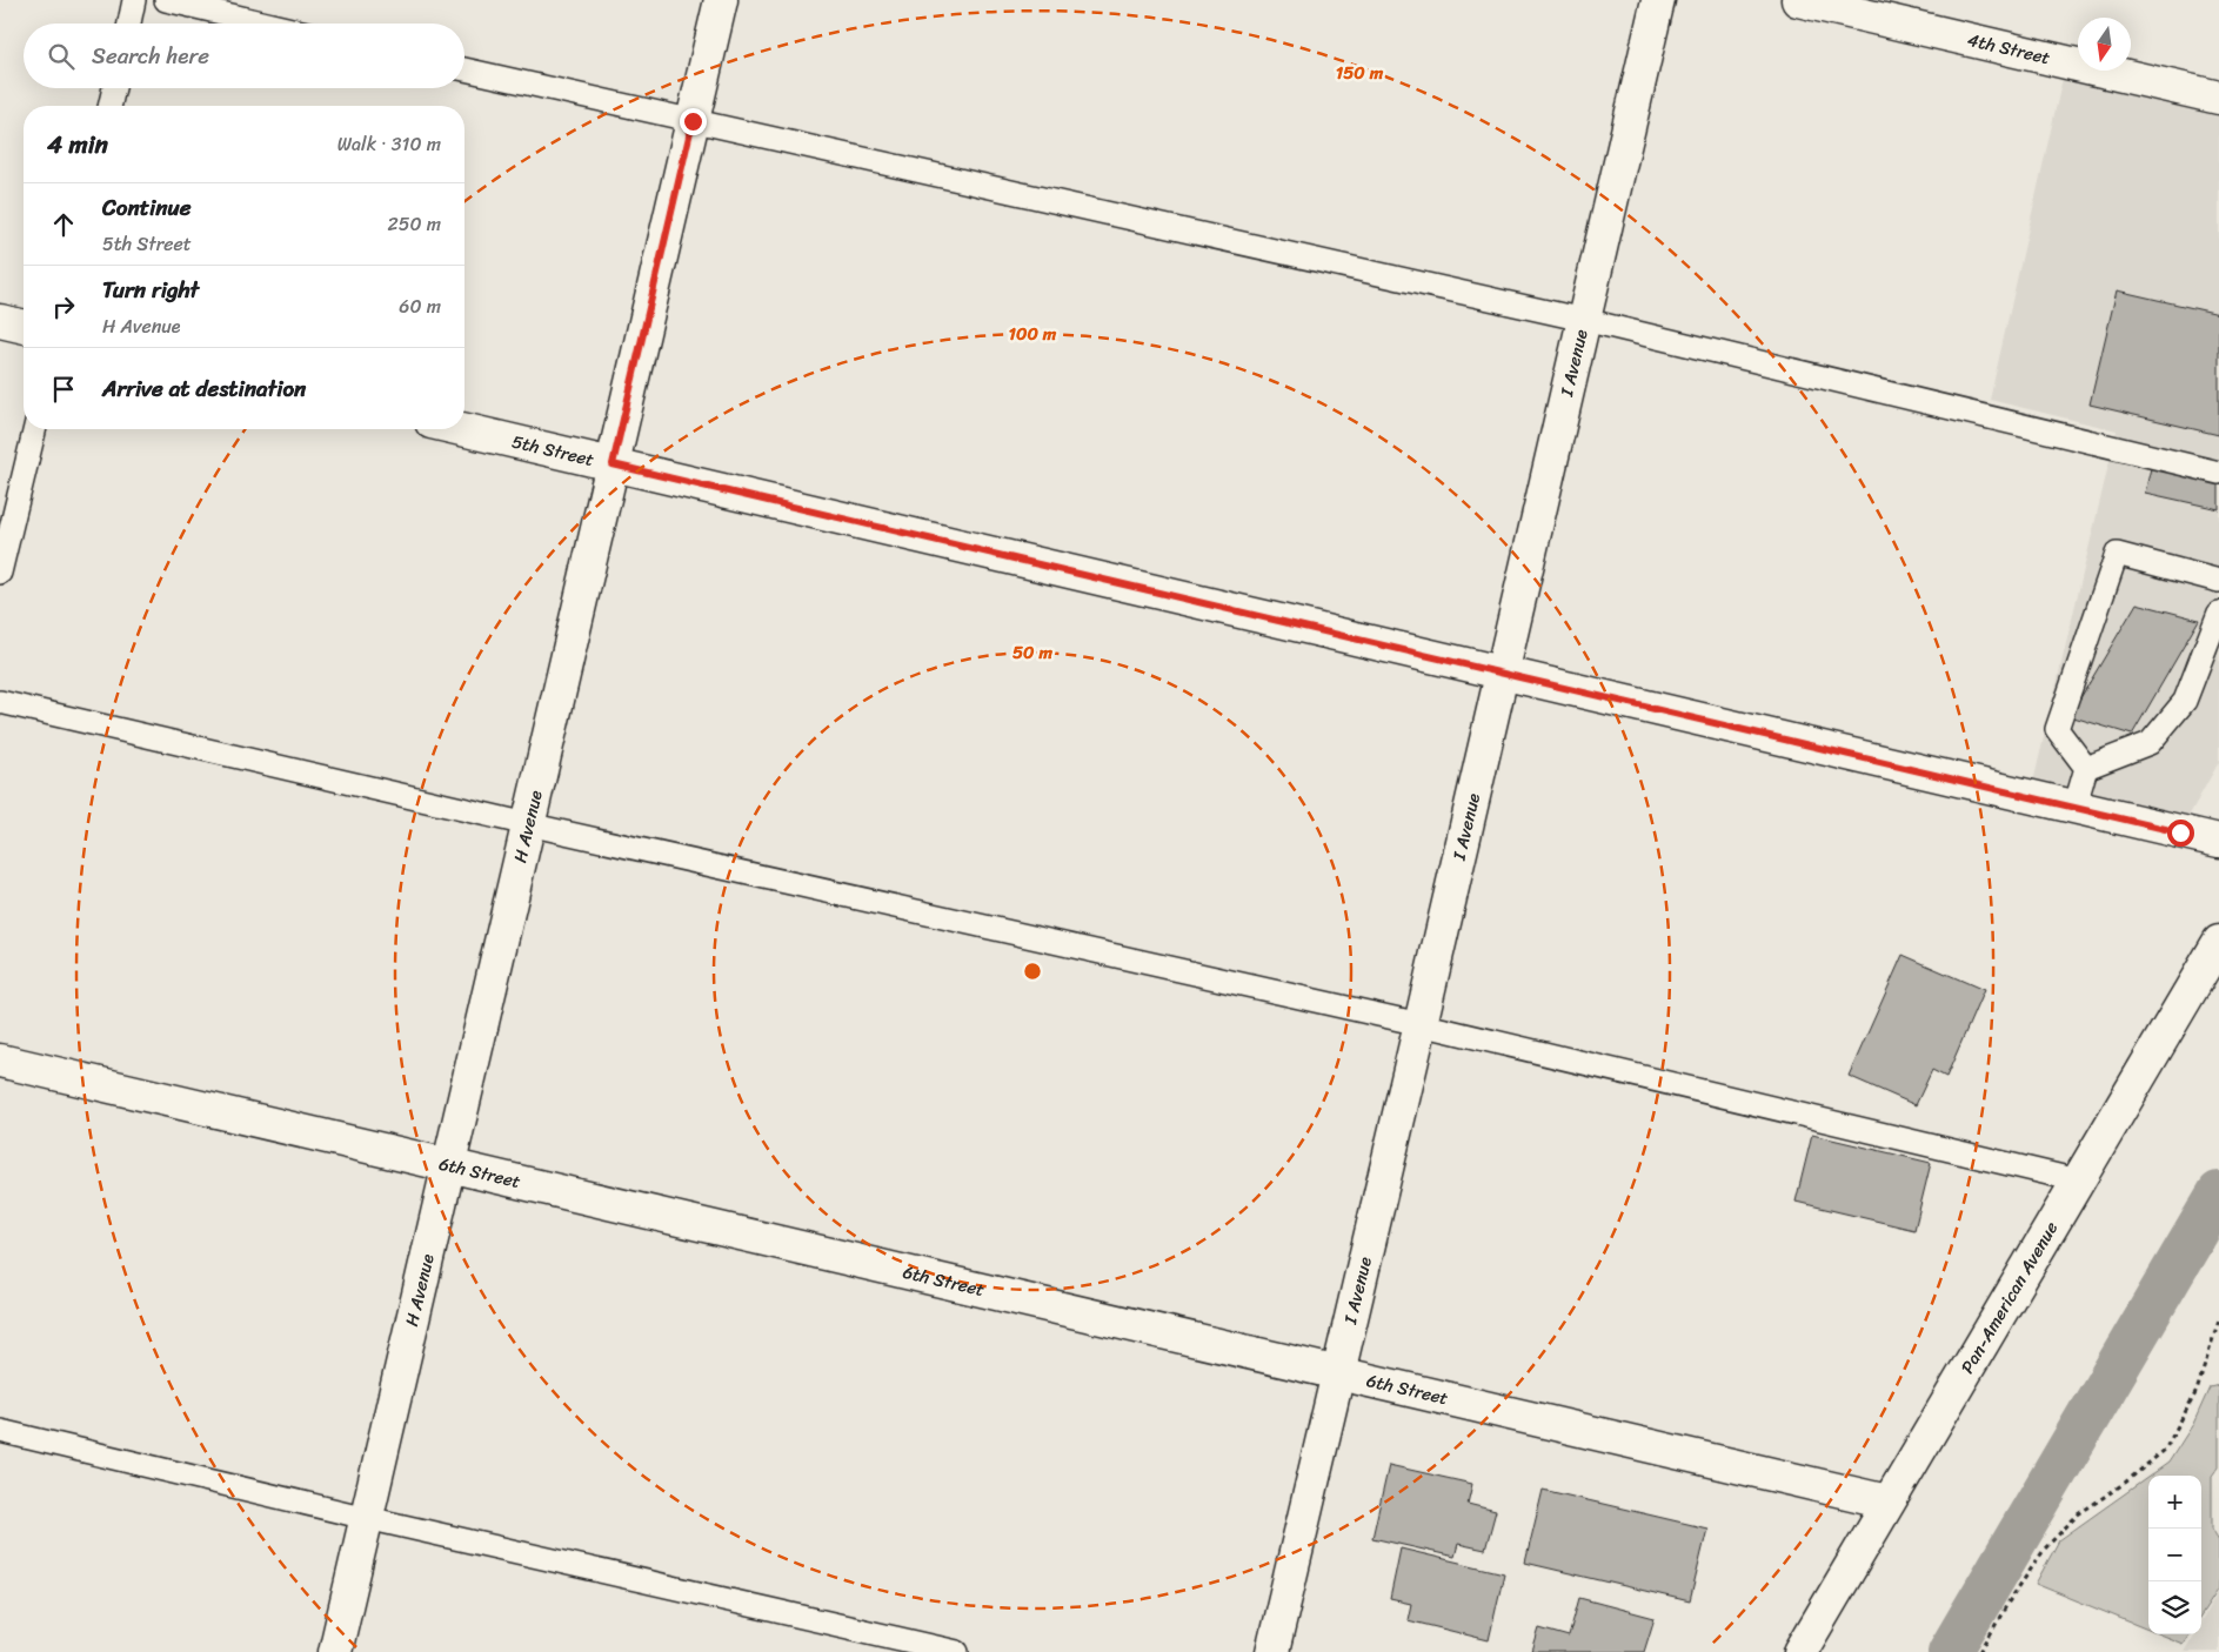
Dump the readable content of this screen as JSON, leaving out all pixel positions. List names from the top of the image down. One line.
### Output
{"streets":{"street":["4th Street","I Avenue","5th Street","H Avenue","6th Street","Pan-American Avenue"]},"crossings":[["I Avenue","5th Street"],["I Avenue","6th Street"],["5th Street","H Avenue"],["H Avenue","6th Street"],["6th Street","Pan-American Avenue"]],"north":"bottom","page":{"search":"Search here","heading":["4 min","Walk · 310 m"],"list":[["Continue","5th Street","250 m"],["Turn right","H Avenue","60 m"],"Arrive at destination"],"map_buttons":["+","−"]},"rings":["150 m","100 m","50 m"]}
